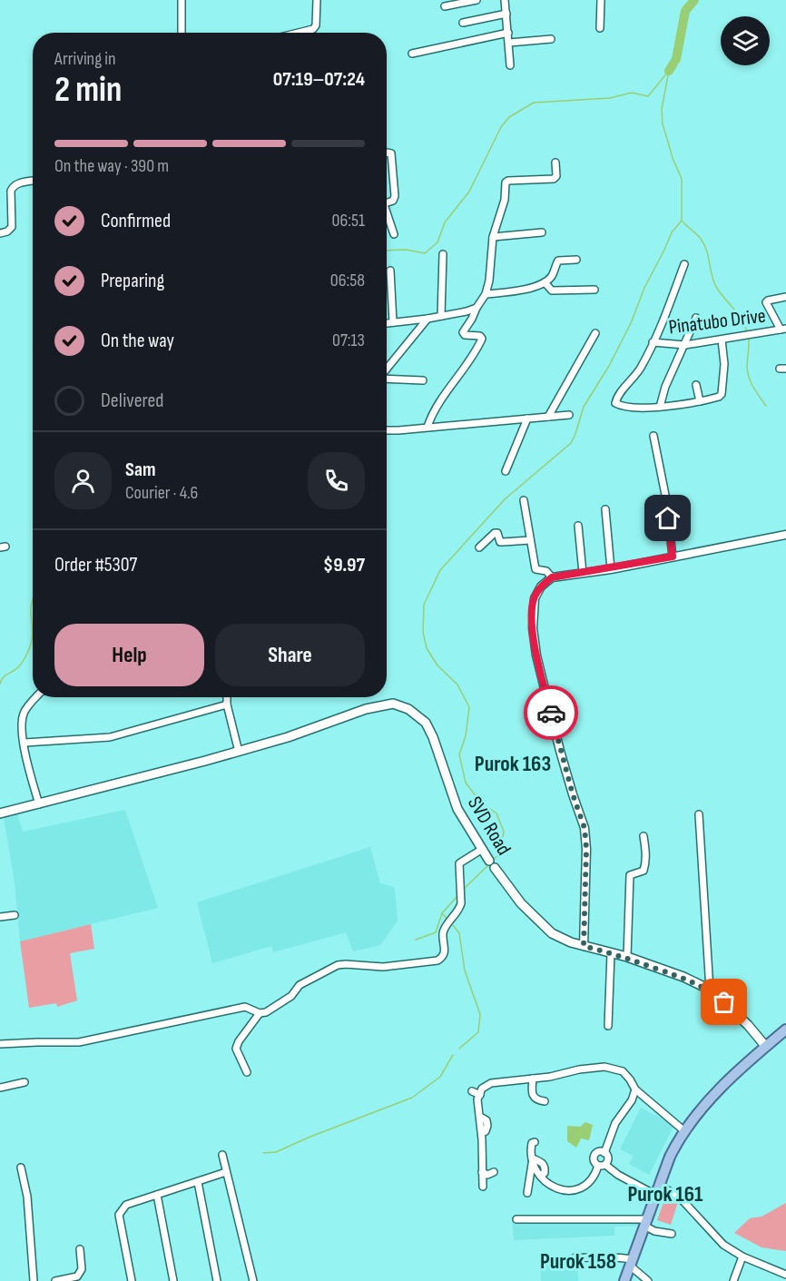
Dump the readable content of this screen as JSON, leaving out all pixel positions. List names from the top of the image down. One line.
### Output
{"streets":{"main road":["SVD Road"],"street":["Pinatubo Drive"]},"districts":["Purok 163","Purok 161","Purok 158"],"page":{"heading":["2 min","Arriving in","07:19–07:24"],"panel":["Sam","Courier · 4.6","Order #5307","$9.97"],"bar":"On the way · 390 m","list":[["Confirmed","06:51"],["Preparing","06:58"],["On the way","07:13"],"Delivered"],"buttons":["Help","Share"]}}
